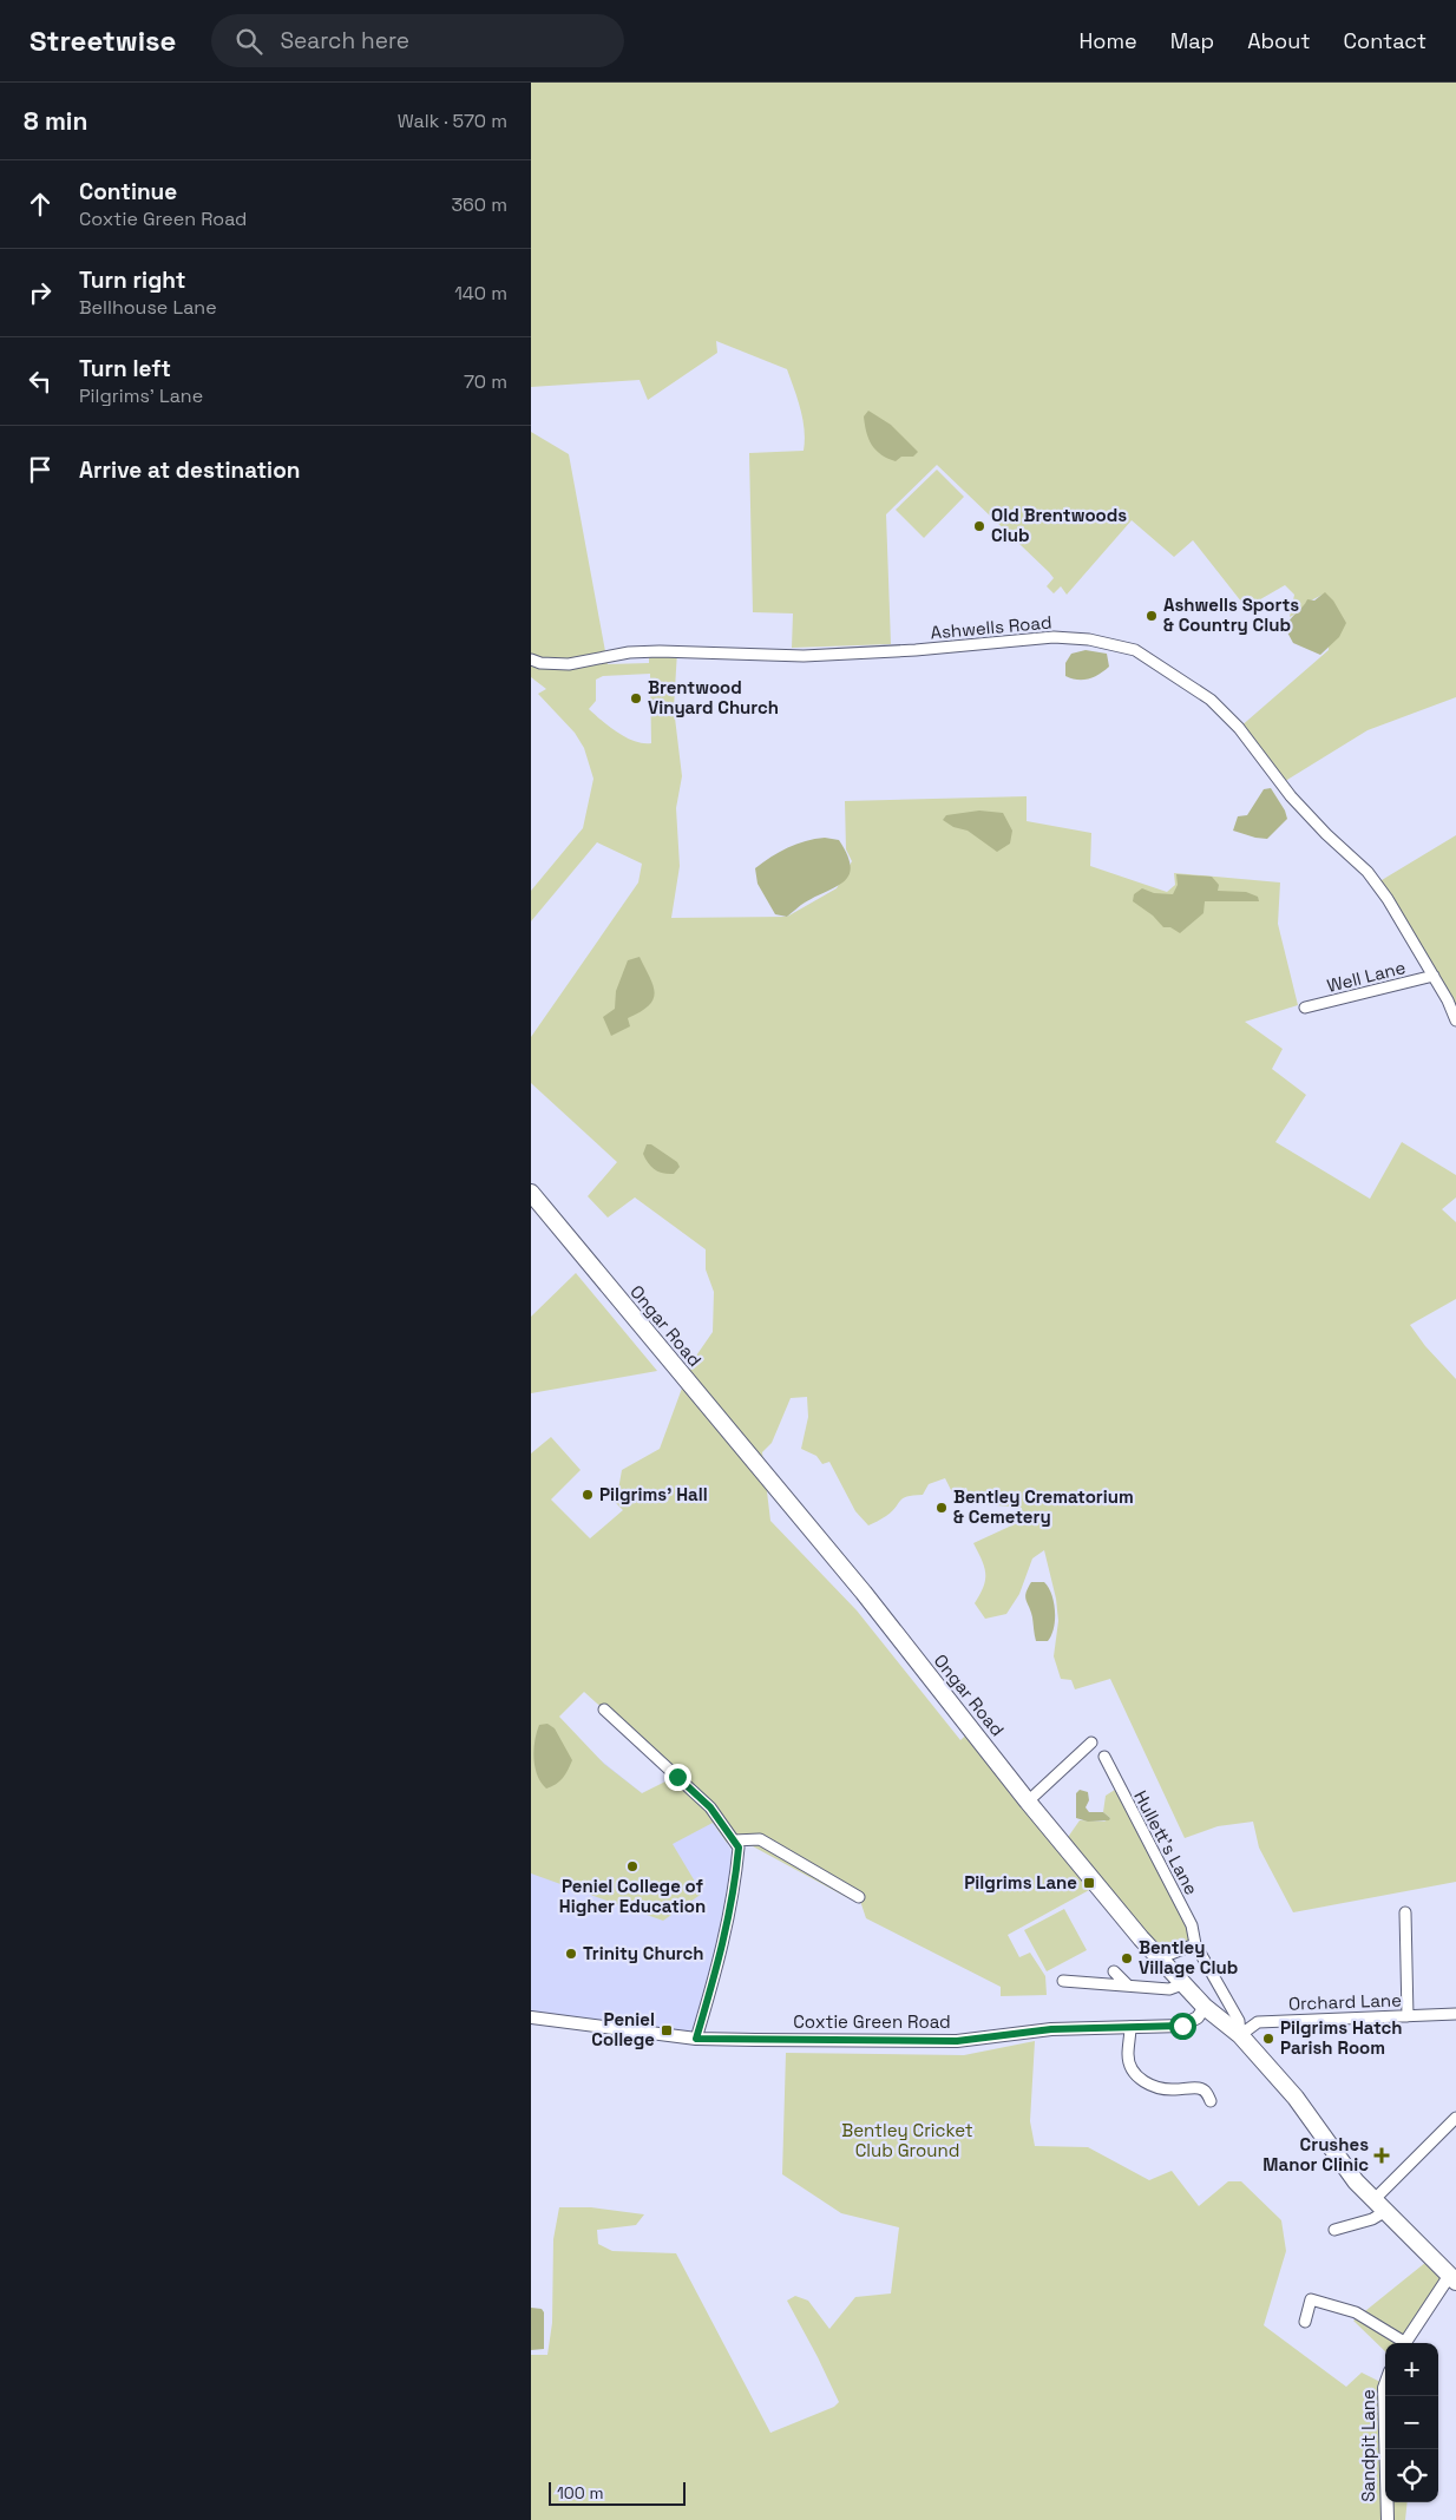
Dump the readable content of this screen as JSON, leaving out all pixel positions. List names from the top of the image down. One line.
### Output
{"streets":{"main road":["Ongar Road"],"street":["Ashwells Road","Well Lane","Hullett's Lane","Orchard Lane","Coxtie Green Road","Sandpit Lane"]},"crossings":[["Ashwells Road","Well Lane"],["Ongar Road","Hullett's Lane"],["Ongar Road","Orchard Lane"],["Ongar Road","Coxtie Green Road"],["Hullett's Lane","Orchard Lane"]],"parks":["Bentley Cricket Club Ground"],"places":{"other":["Old Brentwoods Club","Ashwells Sports & Country Club","Brentwood Vinyard Church","Pilgrims' Hall","Bentley Crematorium & Cemetery","Peniel College of Higher Education","Trinity Church","Bentley Village Club","Pilgrims Hatch Parish Room"],"transit":["Pilgrims Lane","Peniel College"],"health":["Crushes Manor Clinic"]},"scale_bar":"100 m","page":{"header":"Streetwise","search":"Search here","nav":["Home","Map","About","Contact"],"heading":["8 min","Walk · 570 m"],"list":[["Continue","Coxtie Green Road","360 m"],["Turn right","Bellhouse Lane","140 m"],["Turn left","Pilgrims' Lane","70 m"],"Arrive at destination"],"map_buttons":["+","−"],"scale":"100 m"}}
